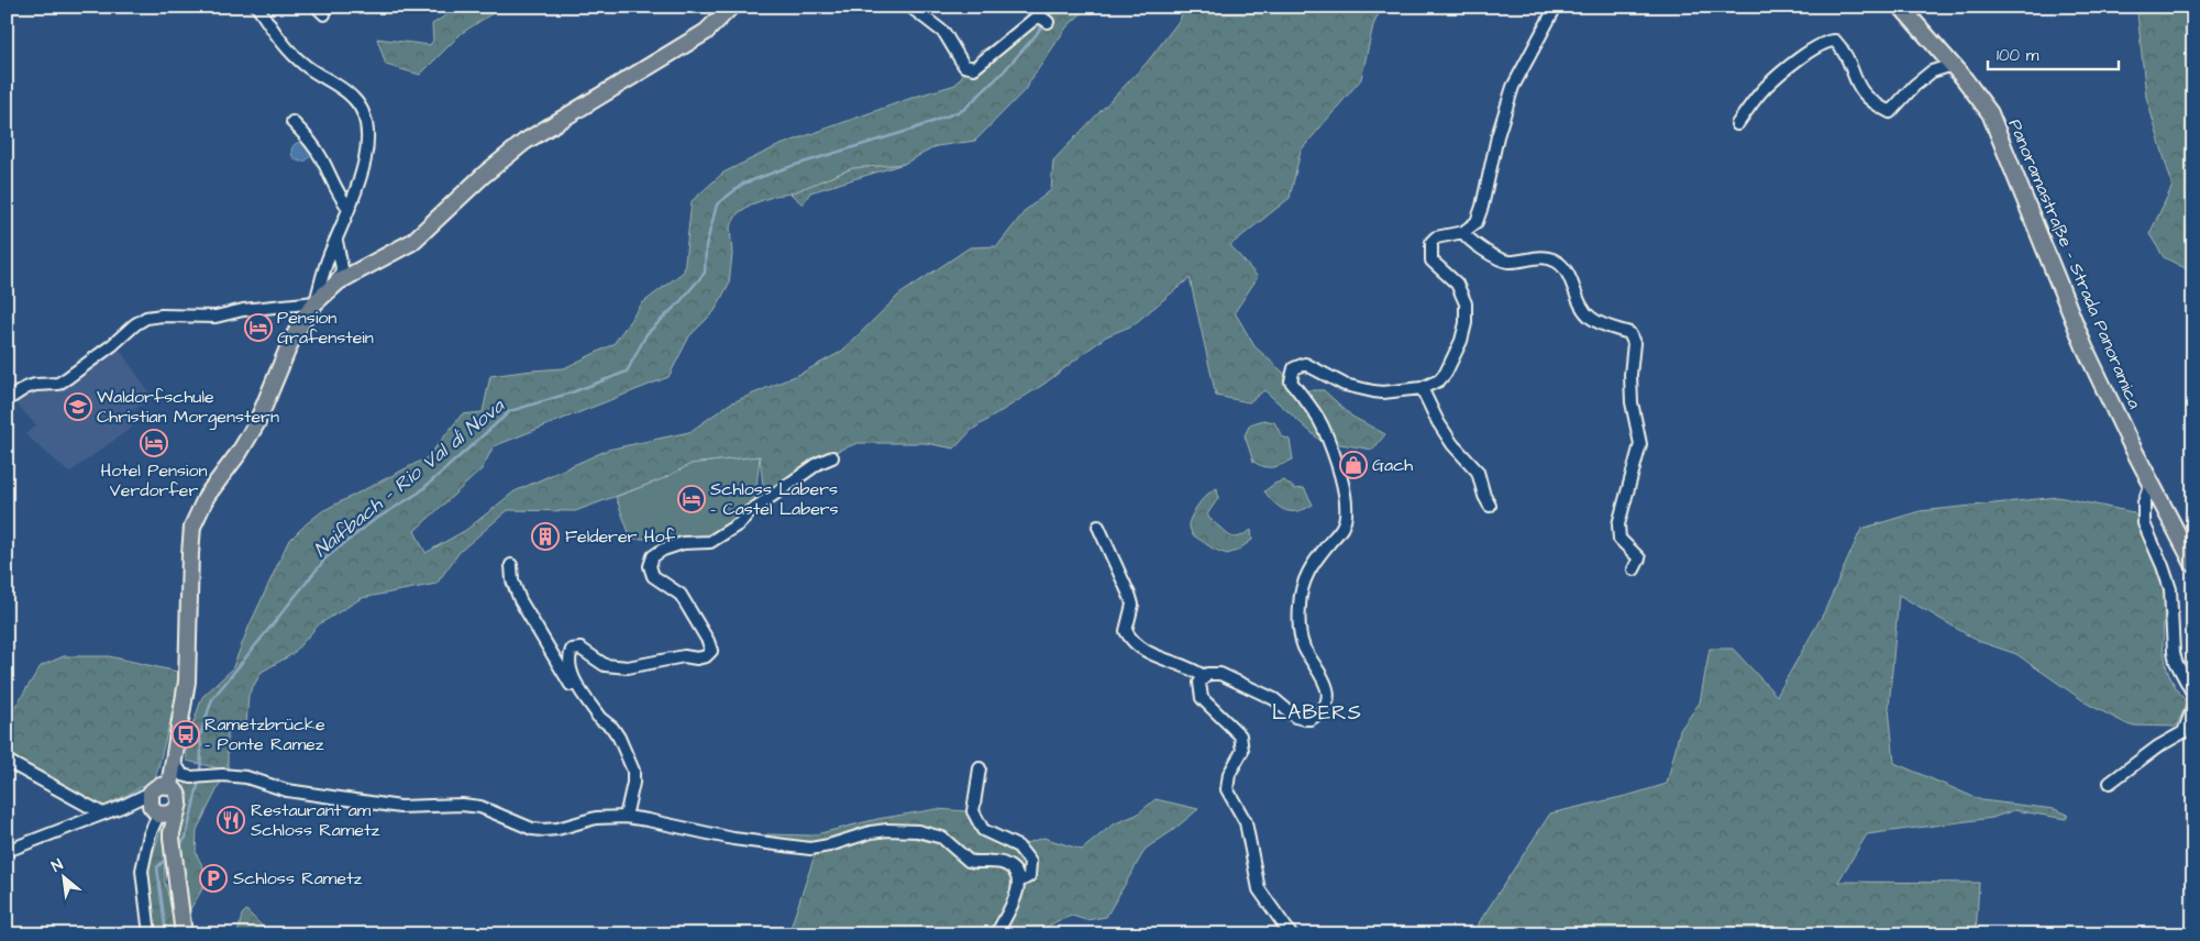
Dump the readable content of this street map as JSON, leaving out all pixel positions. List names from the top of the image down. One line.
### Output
{"streets":{"main road":["Panoramastraße - Strada Panoramica"]},"districts":["LABERS"],"water":["Naifbach - Rio Val di Nova"],"places":{"hotel":["Pension Grafenstein","Hotel Pension Verdorfer","Schloss Labers - Castel Labers"],"school or university":["Waldorfschule Christian Morgenstern"],"shop":["Gach"],"building":["Felderer Hof"],"bus stop":["Rametzbrücke - Ponte Ramez"],"restaurant":["Restaurant am Schloss Rametz"],"parking":["Schloss Rametz"]},"scale_bar":"100 m","north":"top left"}
